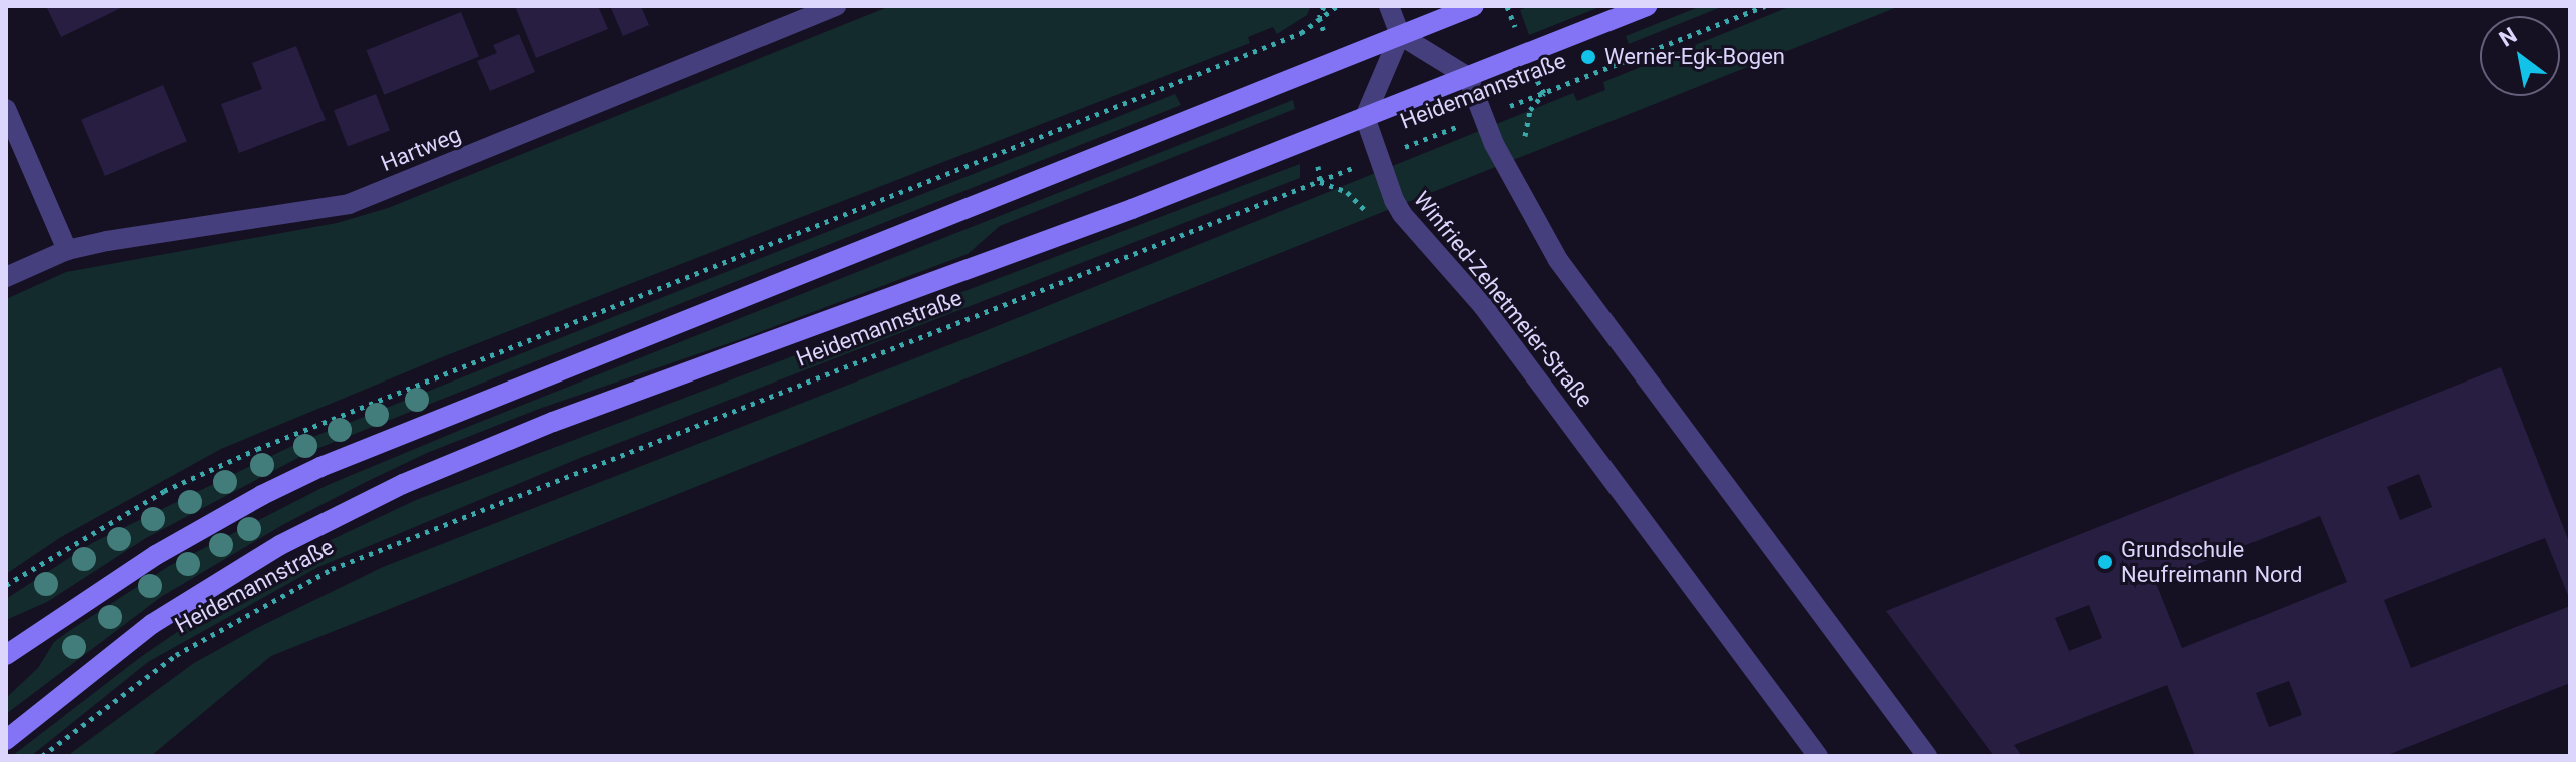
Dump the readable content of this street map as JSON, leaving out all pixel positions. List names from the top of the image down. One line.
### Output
{"streets":{"main road":["Heidemannstraße"],"street":["Hartweg","Winfried-Zehetmeier-Straße"]},"crossings":[["Heidemannstraße","Winfried-Zehetmeier-Straße"]],"places":["Werner-Egk-Bogen","Grundschule Neufreimann Nord"],"north":"top left"}
